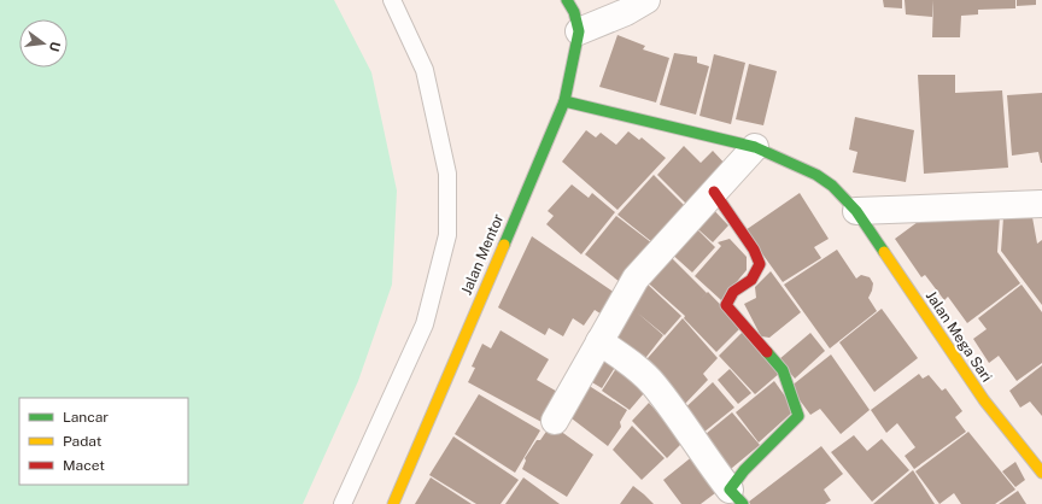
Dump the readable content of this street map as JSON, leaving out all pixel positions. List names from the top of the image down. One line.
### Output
{"streets":{"street":["Jalan Mentor","Jalan Mega Sari"]},"crossings":[["Jalan Mentor","Jalan Mega Sari"]],"legend":["Lancar","Padat","Macet"],"north":"right"}
